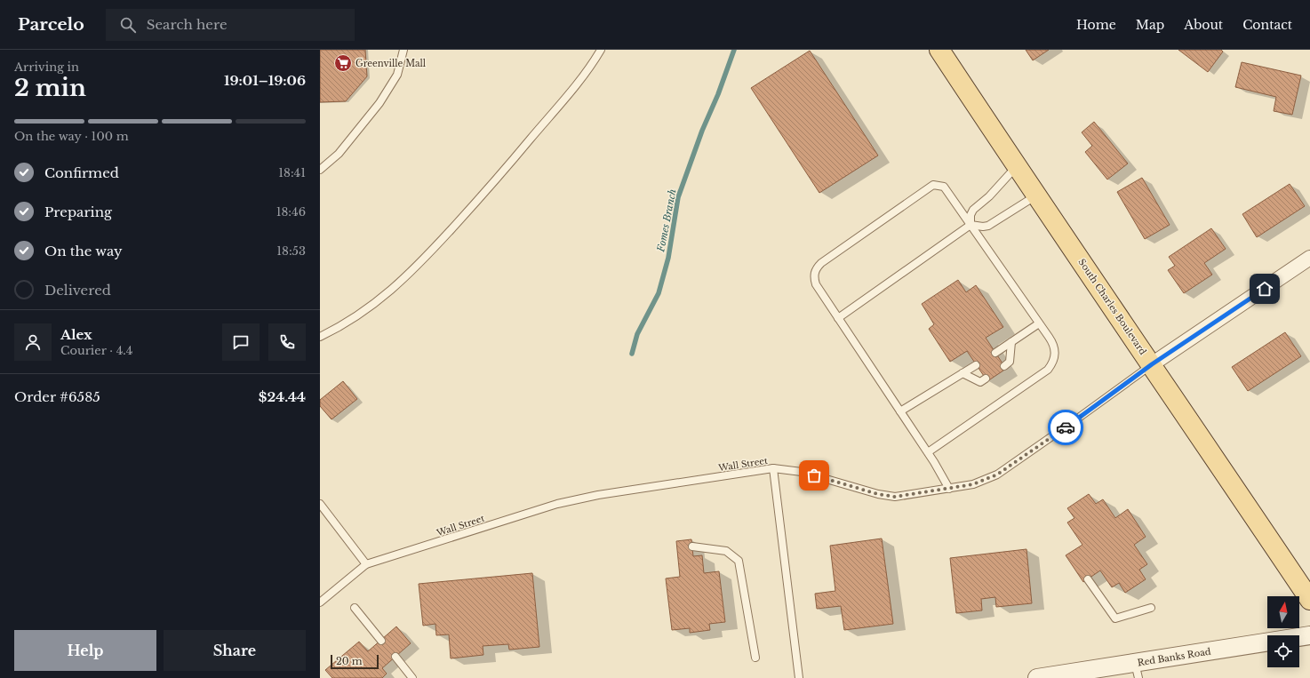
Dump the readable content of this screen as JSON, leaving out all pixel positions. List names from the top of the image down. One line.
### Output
{"streets":{"main road":["South Charles Boulevard"],"street":["Red Banks Road"],"lane":["Wall Street"]},"crossings":[["South Charles Boulevard","Wall Street"]],"water":["Fomes Branch"],"places":{"supermarket":["Greenville Mall"]},"scale_bar":"20 m","north":"top","page":{"header":"Parcelo","search":"Search here","nav":["Home","Map","About","Contact"],"heading":["2 min","Arriving in","19:01–19:06"],"panel":["Alex","Courier · 4.4","Order #6585","$24.44"],"bar":"On the way · 100 m","list":[["Confirmed","18:41"],["Preparing","18:46"],["On the way","18:53"],"Delivered"],"buttons":["Help","Share"],"scale":"20 m"}}
